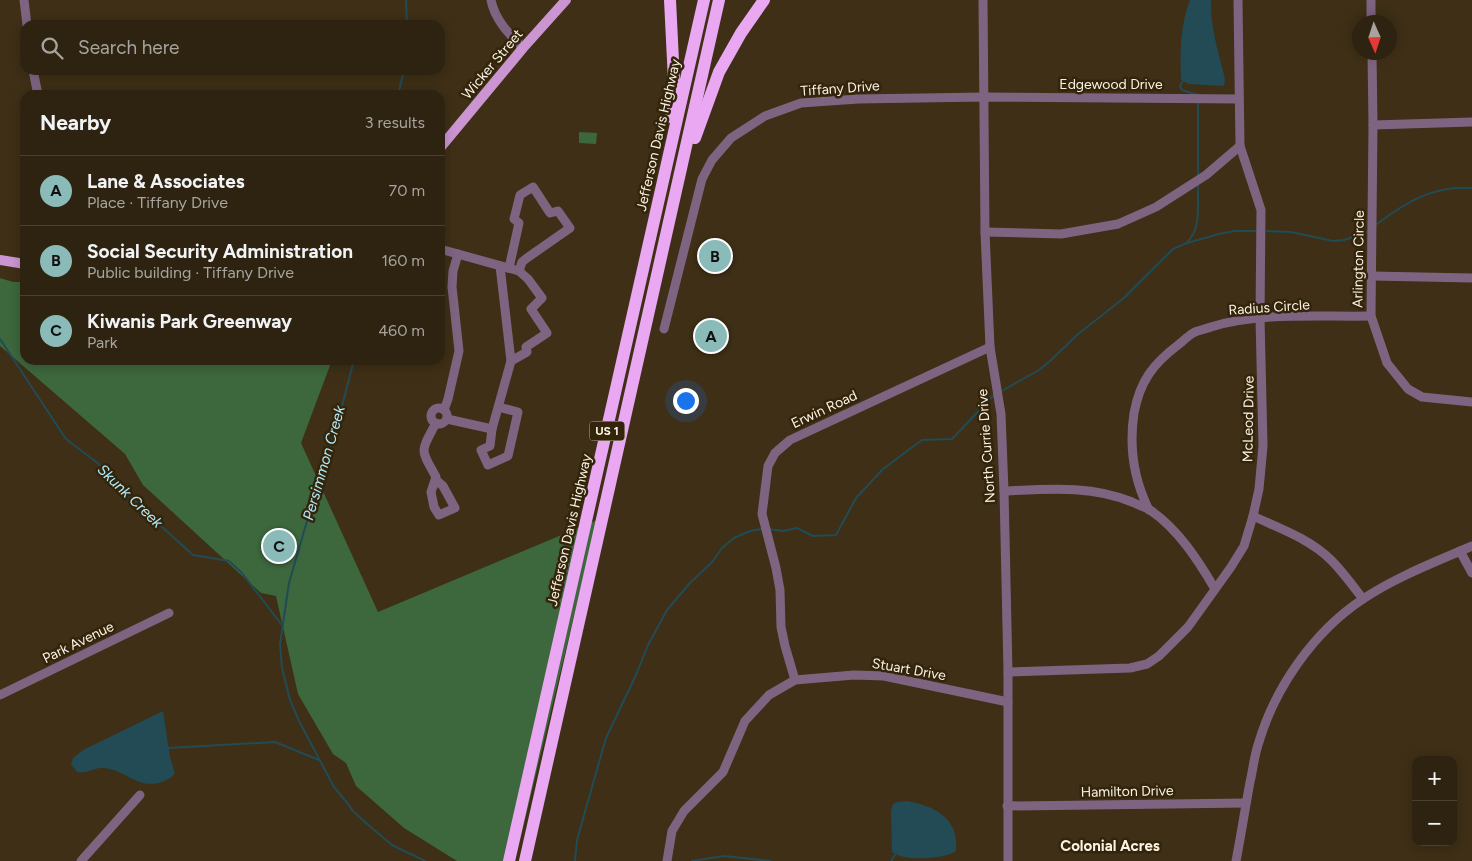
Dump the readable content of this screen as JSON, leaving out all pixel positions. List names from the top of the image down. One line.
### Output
{"streets":{"highway":["Jefferson Davis Highway","US 1"],"main road":["Wicker Street"],"street":["Edgewood Drive","Tiffany Drive","Arlington Circle","Radius Circle","Erwin Road","McLeod Drive","North Currie Drive","Park Avenue","Stuart Drive","Hamilton Drive"]},"crossings":[["Edgewood Drive","Tiffany Drive"],["Edgewood Drive","McLeod Drive"],["Edgewood Drive","North Currie Drive"],["Tiffany Drive","North Currie Drive"],["Arlington Circle","Radius Circle"],["Radius Circle","McLeod Drive"],["Erwin Road","North Currie Drive"],["Erwin Road","Stuart Drive"],["McLeod Drive","North Currie Drive"],["North Currie Drive","Stuart Drive"],["North Currie Drive","Hamilton Drive"]],"districts":["Colonial Acres"],"water":["Persimmon Creek","Skunk Creek"],"north":"bottom","page":{"search":"Search here","heading":["Nearby","3 results"],"list":[{"mark":"A","name":"Lane & Associates","note":"Place · Tiffany Drive","value":"70 m"},{"mark":"B","name":"Social Security Administration","note":"Public building · Tiffany Drive","value":"160 m"},{"mark":"C","name":"Kiwanis Park Greenway","note":"Park","value":"460 m"}],"pins":["B","A","C"],"map_buttons":["+","−"]}}
